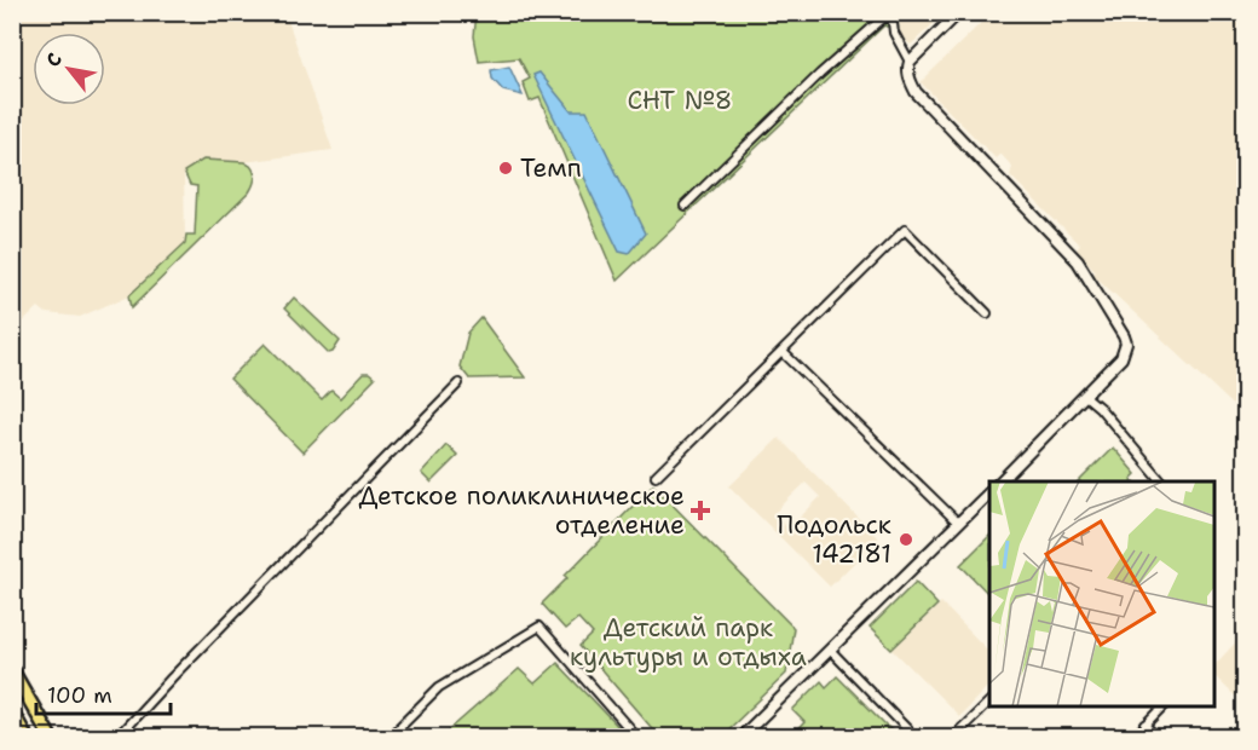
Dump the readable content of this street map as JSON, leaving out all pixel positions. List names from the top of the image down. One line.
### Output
{"parks":["СНТ №8","Детский парк культуры и отдыха"],"places":{"other":["Темп","Подольск 142181"],"health":["Детское поликлиническое отделение"]},"scale_bar":"100 m","north":"top left"}
